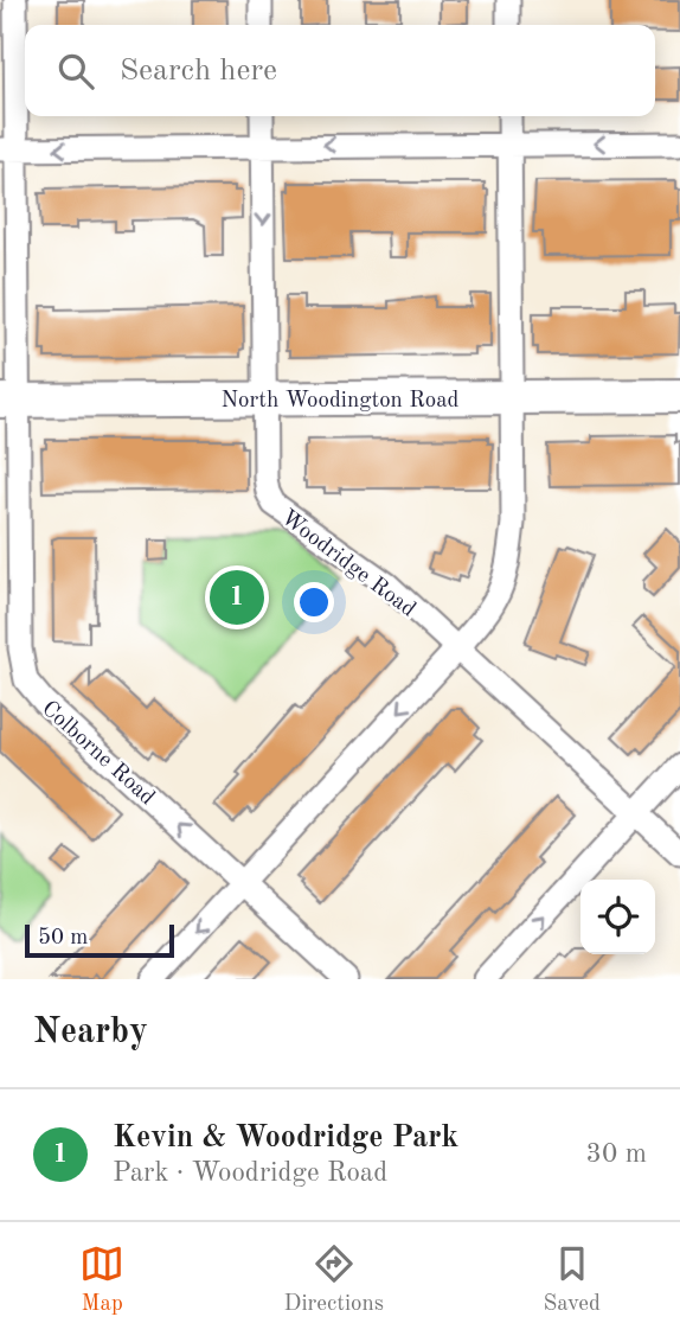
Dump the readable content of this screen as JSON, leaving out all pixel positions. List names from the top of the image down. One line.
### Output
{"streets":{"street":["North Woodington Road","Woodridge Road","Colborne Road"]},"crossings":[["North Woodington Road","Woodridge Road"],["North Woodington Road","Colborne Road"]],"one_way":["Colborne Road"],"scale_bar":"50 m","page":{"search":"Search here","pins":"1","scale":"50 m","heading":"Nearby","list":[{"mark":"1","name":"Kevin & Woodridge Park","note":"Park · Woodridge Road","value":"30 m"}],"nav":["Map","Directions","Saved"]}}
